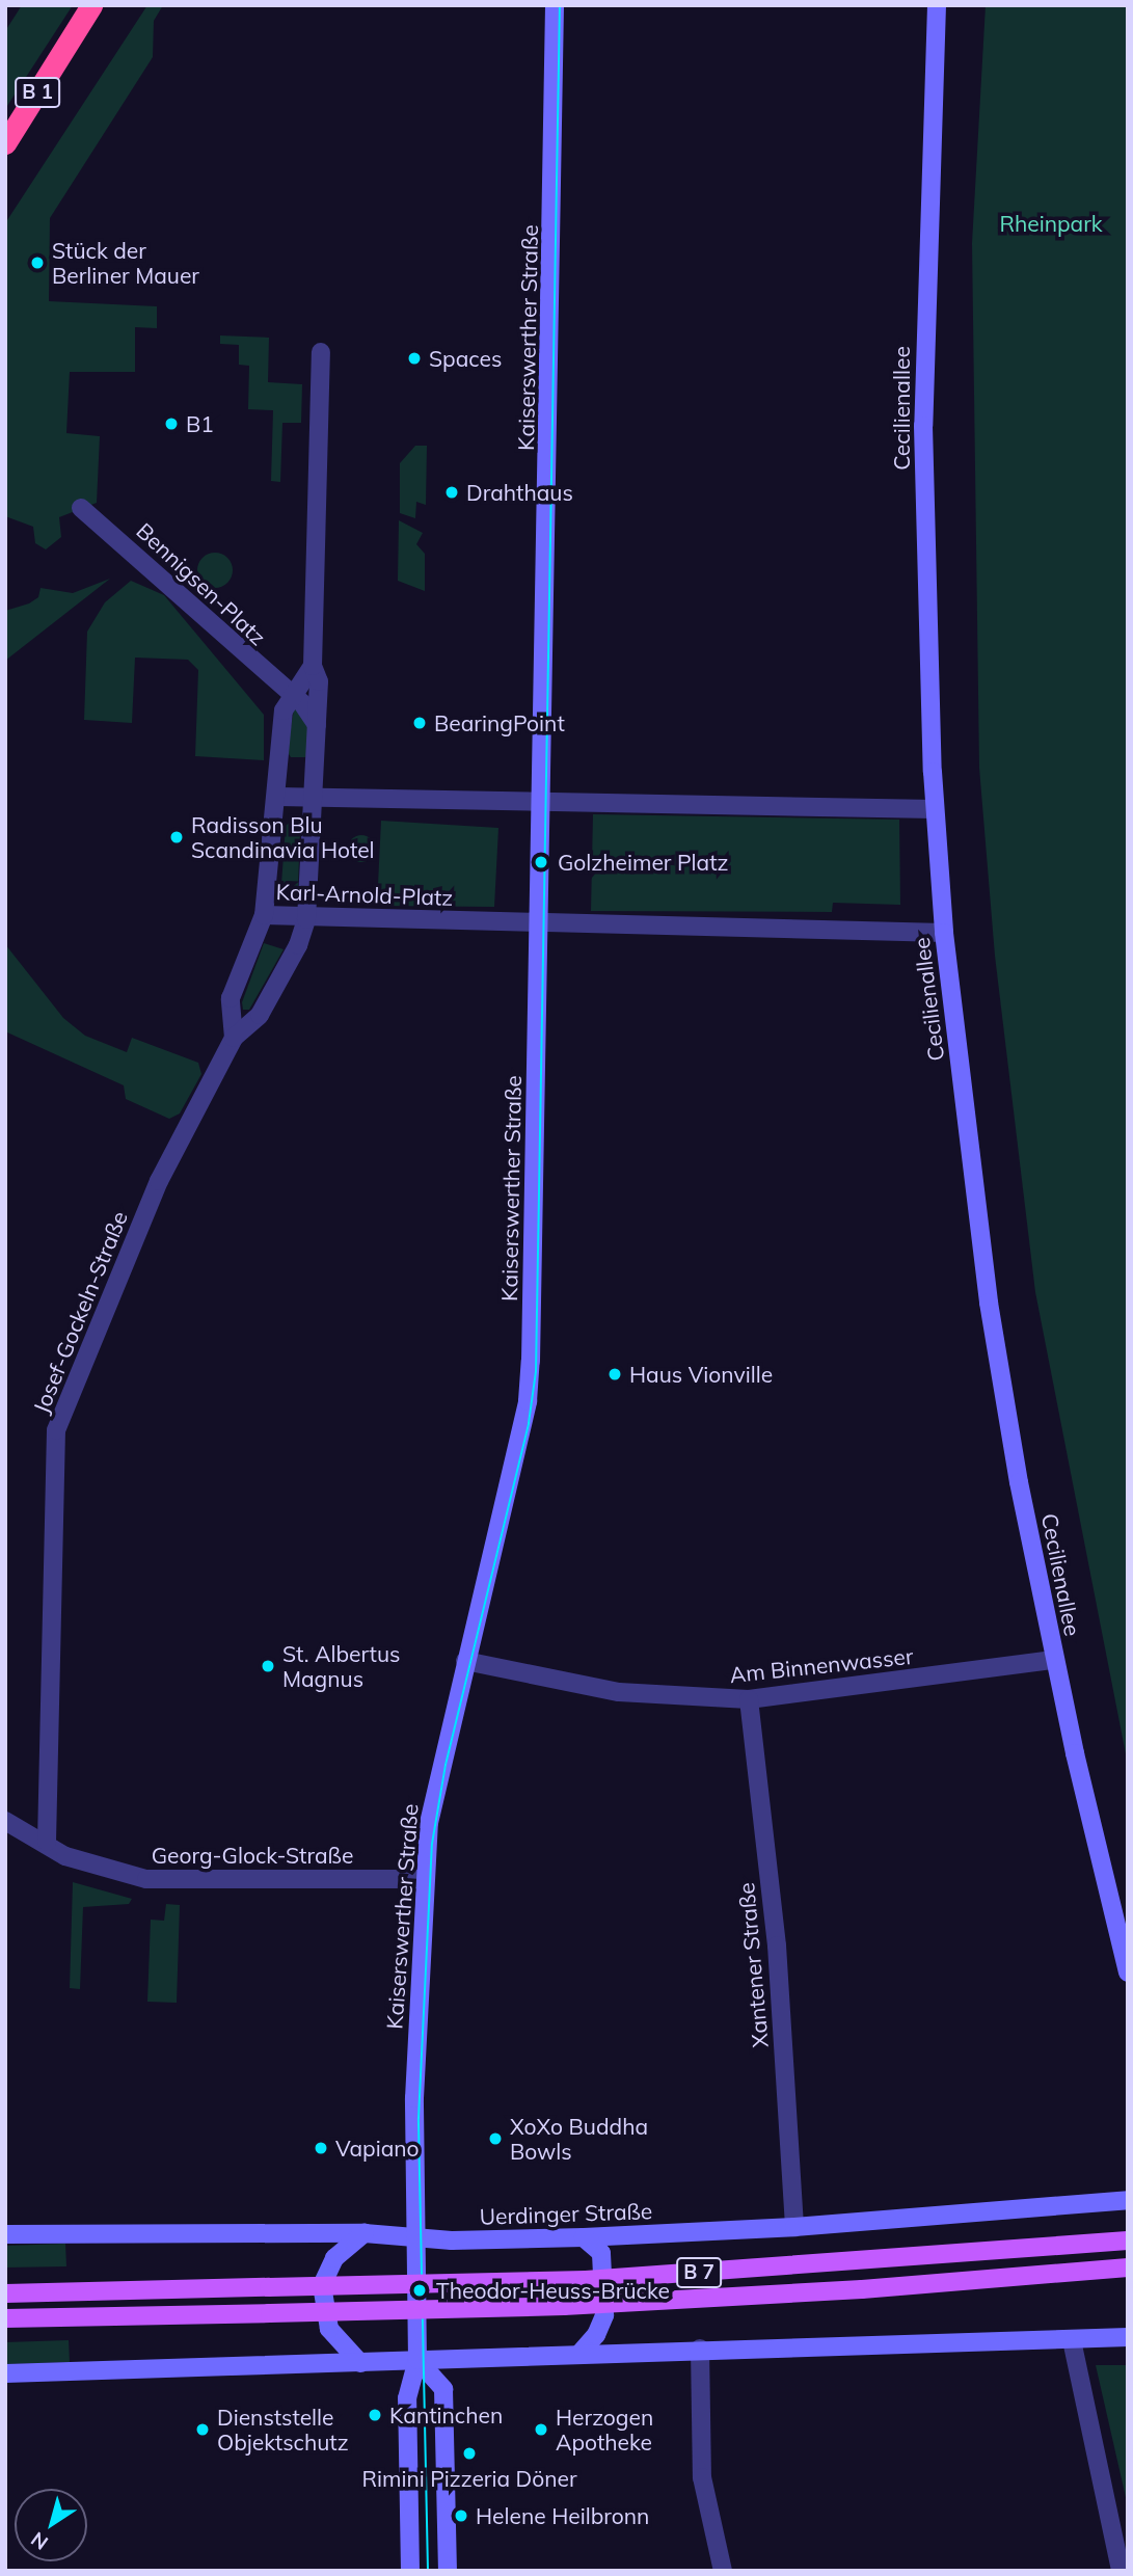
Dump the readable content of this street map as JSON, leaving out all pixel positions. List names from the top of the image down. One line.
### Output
{"streets":{"highway":["B 1"],"main road":["B 7"],"street":["Kaiserswerther Straße","Cecilienallee","Bennigsen-Platz","Karl-Arnold-Platz","Josef-Gockeln-Straße","Am Binnenwasser","Georg-Glock-Straße","Xantener Straße","Uerdinger Straße"]},"crossings":[["Kaiserswerther Straße","Karl-Arnold-Platz"],["Kaiserswerther Straße","Am Binnenwasser"],["Kaiserswerther Straße","Georg-Glock-Straße"],["Kaiserswerther Straße","Uerdinger Straße"],["Cecilienallee","Am Binnenwasser"],["Bennigsen-Platz","Karl-Arnold-Platz"],["Karl-Arnold-Platz","Josef-Gockeln-Straße"],["Josef-Gockeln-Straße","Georg-Glock-Straße"],["Am Binnenwasser","Xantener Straße"],["Xantener Straße","Uerdinger Straße"]],"parks":["Rheinpark"],"places":["Stück der Berliner Mauer","Spaces","B1","Drahthaus","BearingPoint","Radisson Blu Scandinavia Hotel","Golzheimer Platz","Haus Vionville","St. Albertus Magnus","XoXo Buddha Bowls","Vapiano","Theodor-Heuss-Brücke","Kantinchen","Dienststelle Objektschutz","Herzogen Apotheke","Rimini Pizzeria Döner","Helene Heilbronn"],"north":"bottom left"}
